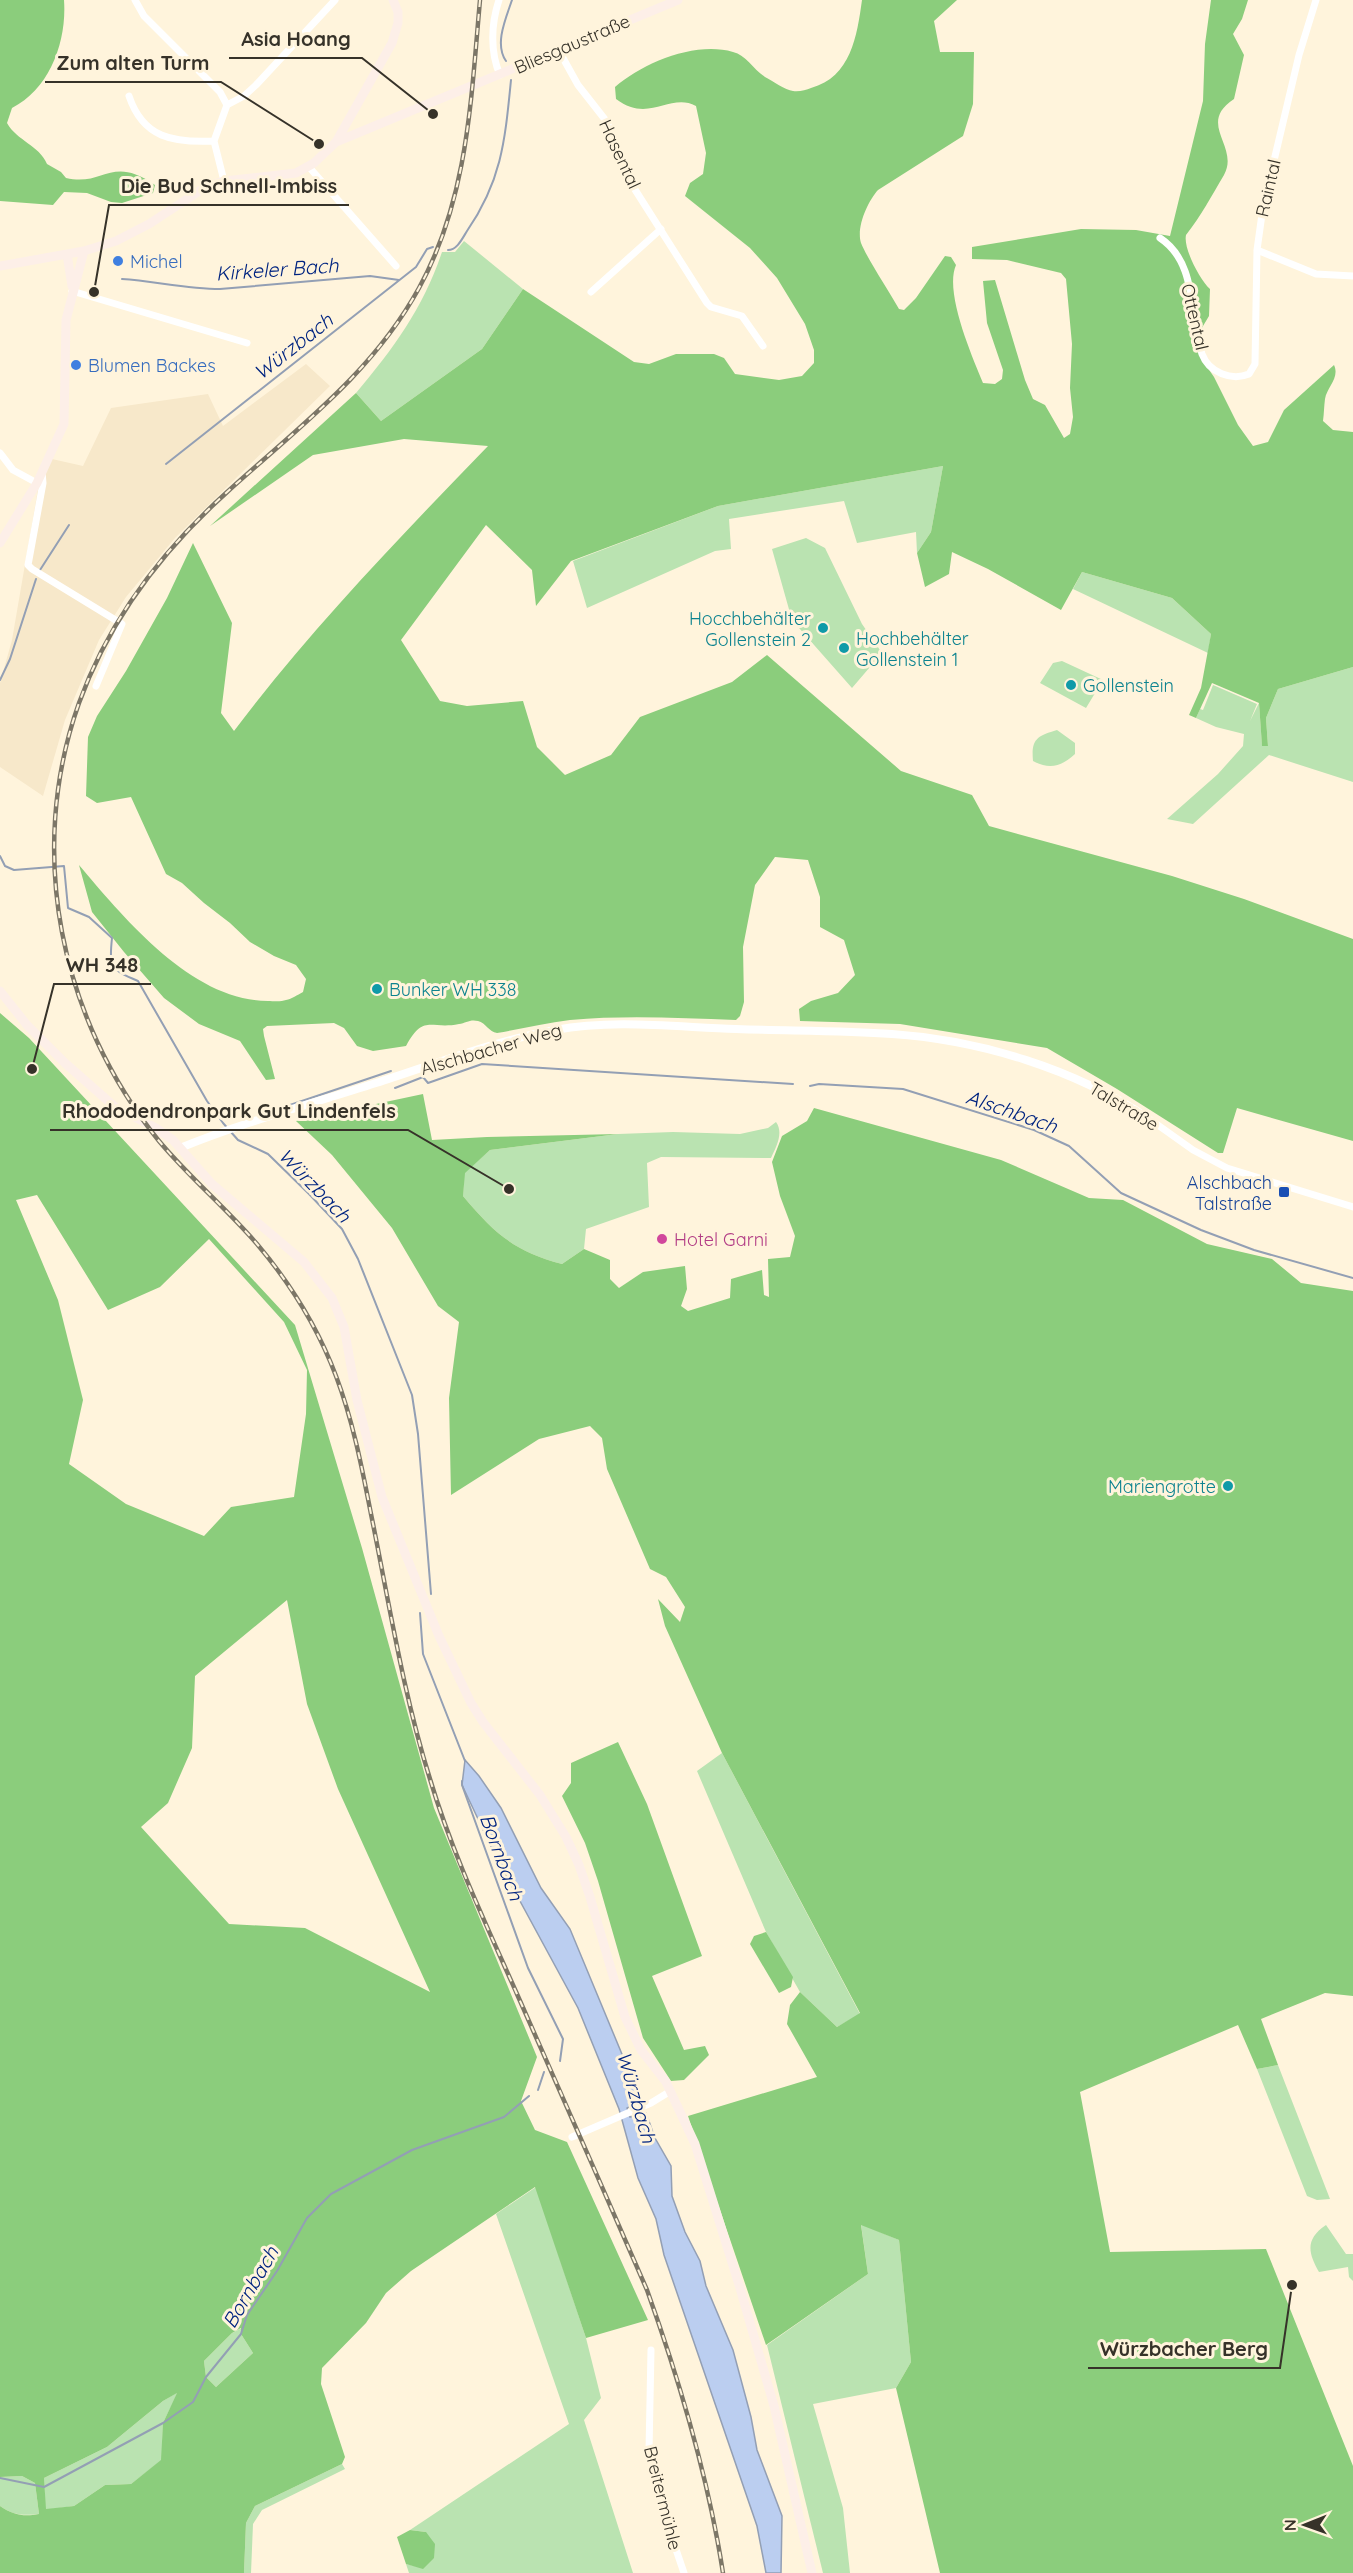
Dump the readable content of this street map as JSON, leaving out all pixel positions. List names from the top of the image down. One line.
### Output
{"streets":{"main road":["Bliesgaustraße"],"street":["Hasental","Raintal","Ottental","Alschbacher Weg","Talstraße","Breitermühle"]},"crossings":[["Bliesgaustraße","Hasental"],["Raintal","Ottental"],["Alschbacher Weg","Talstraße"]],"water":["Kirkeler Bach","Würzbach","Alschbach","Bornbach"],"places":{"other":["Asia Hoang","Zum alten Turm","Michel","Die Bud Schnell-Imbiss","Blumen Backes","Hocchbehälter Gollenstein 2","Hochbehälter Gollenstein 1","Gollenstein","Bunker WH 338","WH 348","Rhododendronpark Gut Lindenfels","Hotel Garni","Mariengrotte","Würzbacher Berg"],"transit":["Alschbach Talstraße"]},"north":"left"}
